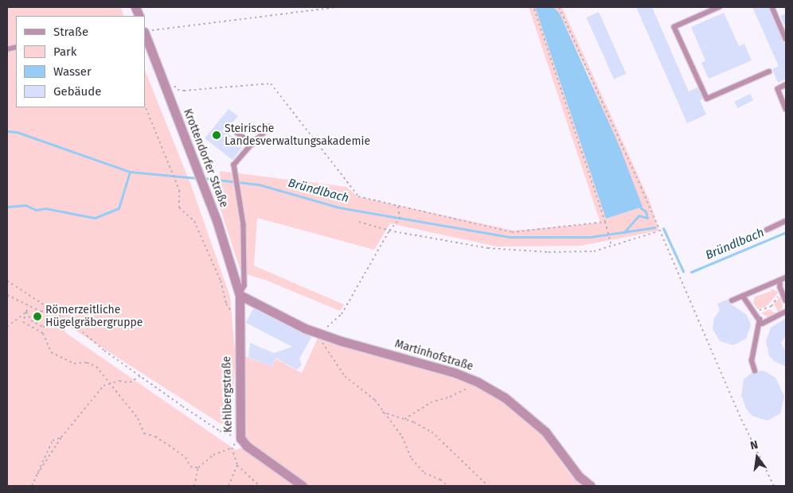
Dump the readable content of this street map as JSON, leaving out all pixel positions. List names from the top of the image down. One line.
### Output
{"streets":{"street":["Krottendorfer Straße","Martinhofstraße","Kehlbergstraße"]},"crossings":[["Krottendorfer Straße","Martinhofstraße"],["Krottendorfer Straße","Kehlbergstraße"],["Martinhofstraße","Kehlbergstraße"]],"water":["Bründlbach"],"places":["Steirische Landesverwaltungsakademie","Römerzeitliche Hügelgräbergruppe"],"legend":["Straße","Park","Wasser","Gebäude"],"north":"top"}
